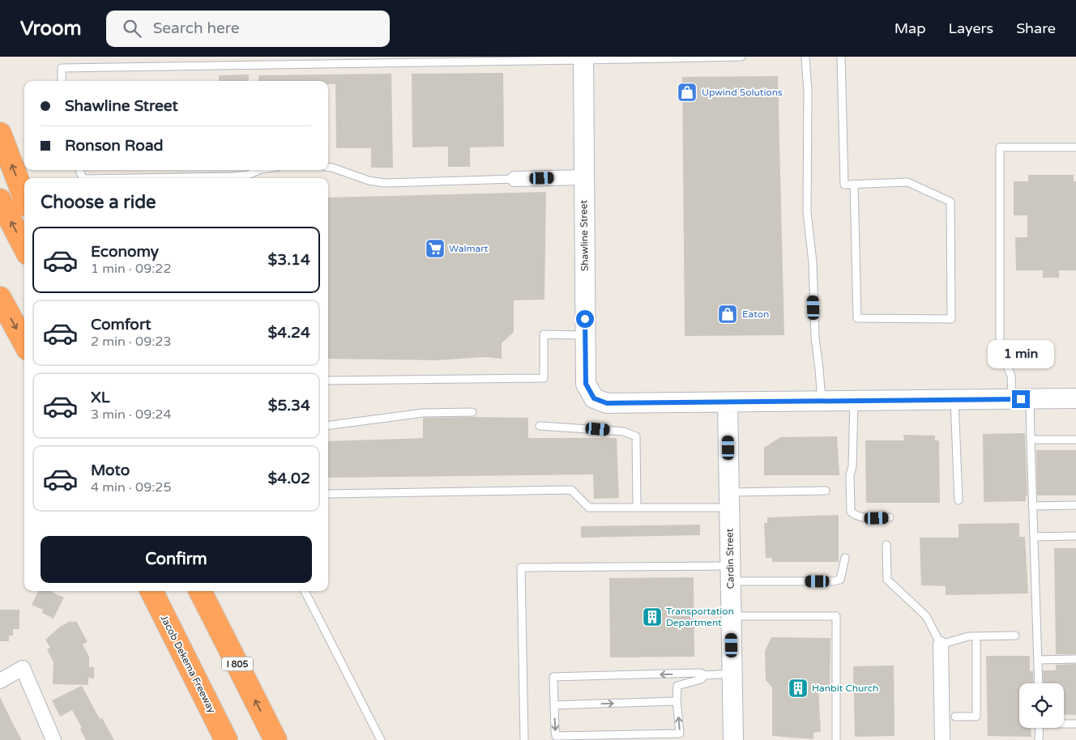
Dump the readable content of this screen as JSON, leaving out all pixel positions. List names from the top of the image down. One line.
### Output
{"streets":{"highway":["Jacob Dekema Freeway","I 805"],"street":["Shawline Street","Cardin Street"]},"crossings":[["Shawline Street","Cardin Street"]],"places":{"shop":["Upwind Solutions","Eaton"],"supermarket":["Walmart"],"building":["Transportation Department","Hanbit Church"]},"page":{"header":"Vroom","search":"Search here","nav":["Map","Layers","Share"],"banner":["Shawline Street","Ronson Road"],"heading":"Choose a ride","list":[{"name":"Economy","note":"1 min · 09:22","value":"$3.14"},{"name":"Comfort","note":"2 min · 09:23","value":"$4.24"},{"name":"XL","note":"3 min · 09:24","value":"$5.34"},{"name":"Moto","note":"4 min · 09:25","value":"$4.02"}],"bubble":"1 min","buttons":"Confirm"}}
